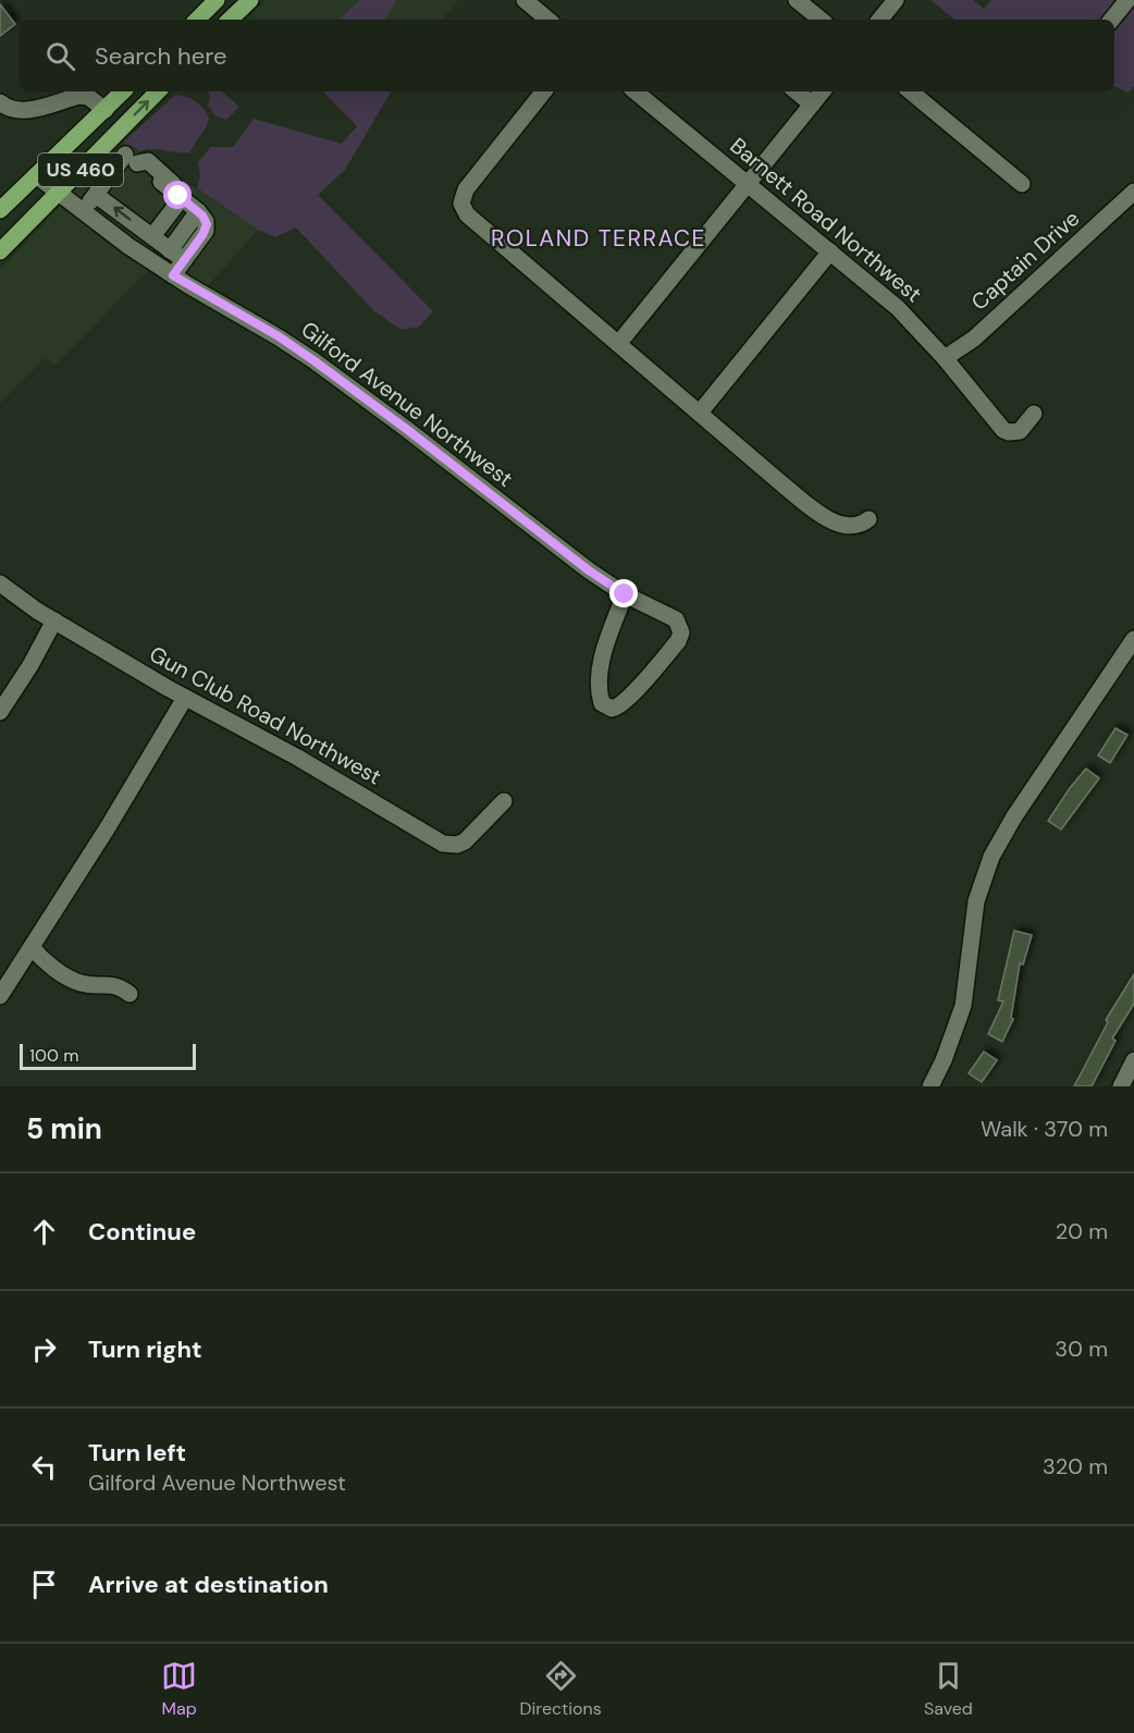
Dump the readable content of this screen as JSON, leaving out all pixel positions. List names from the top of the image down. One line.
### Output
{"streets":{"main road":["US 460"],"street":["Barnett Road Northwest","Captain Drive","Gilford Avenue Northwest","Gun Club Road Northwest"]},"crossings":[["US 460","Gilford Avenue Northwest"],["Barnett Road Northwest","Captain Drive"]],"districts":["ROLAND TERRACE"],"scale_bar":"100 m","page":{"search":"Search here","scale":"100 m","heading":["5 min","Walk · 370 m"],"list":[["Continue","20 m"],["Turn right","30 m"],["Turn left","Gilford Avenue Northwest","320 m"],"Arrive at destination"],"nav":["Map","Directions","Saved"]}}
